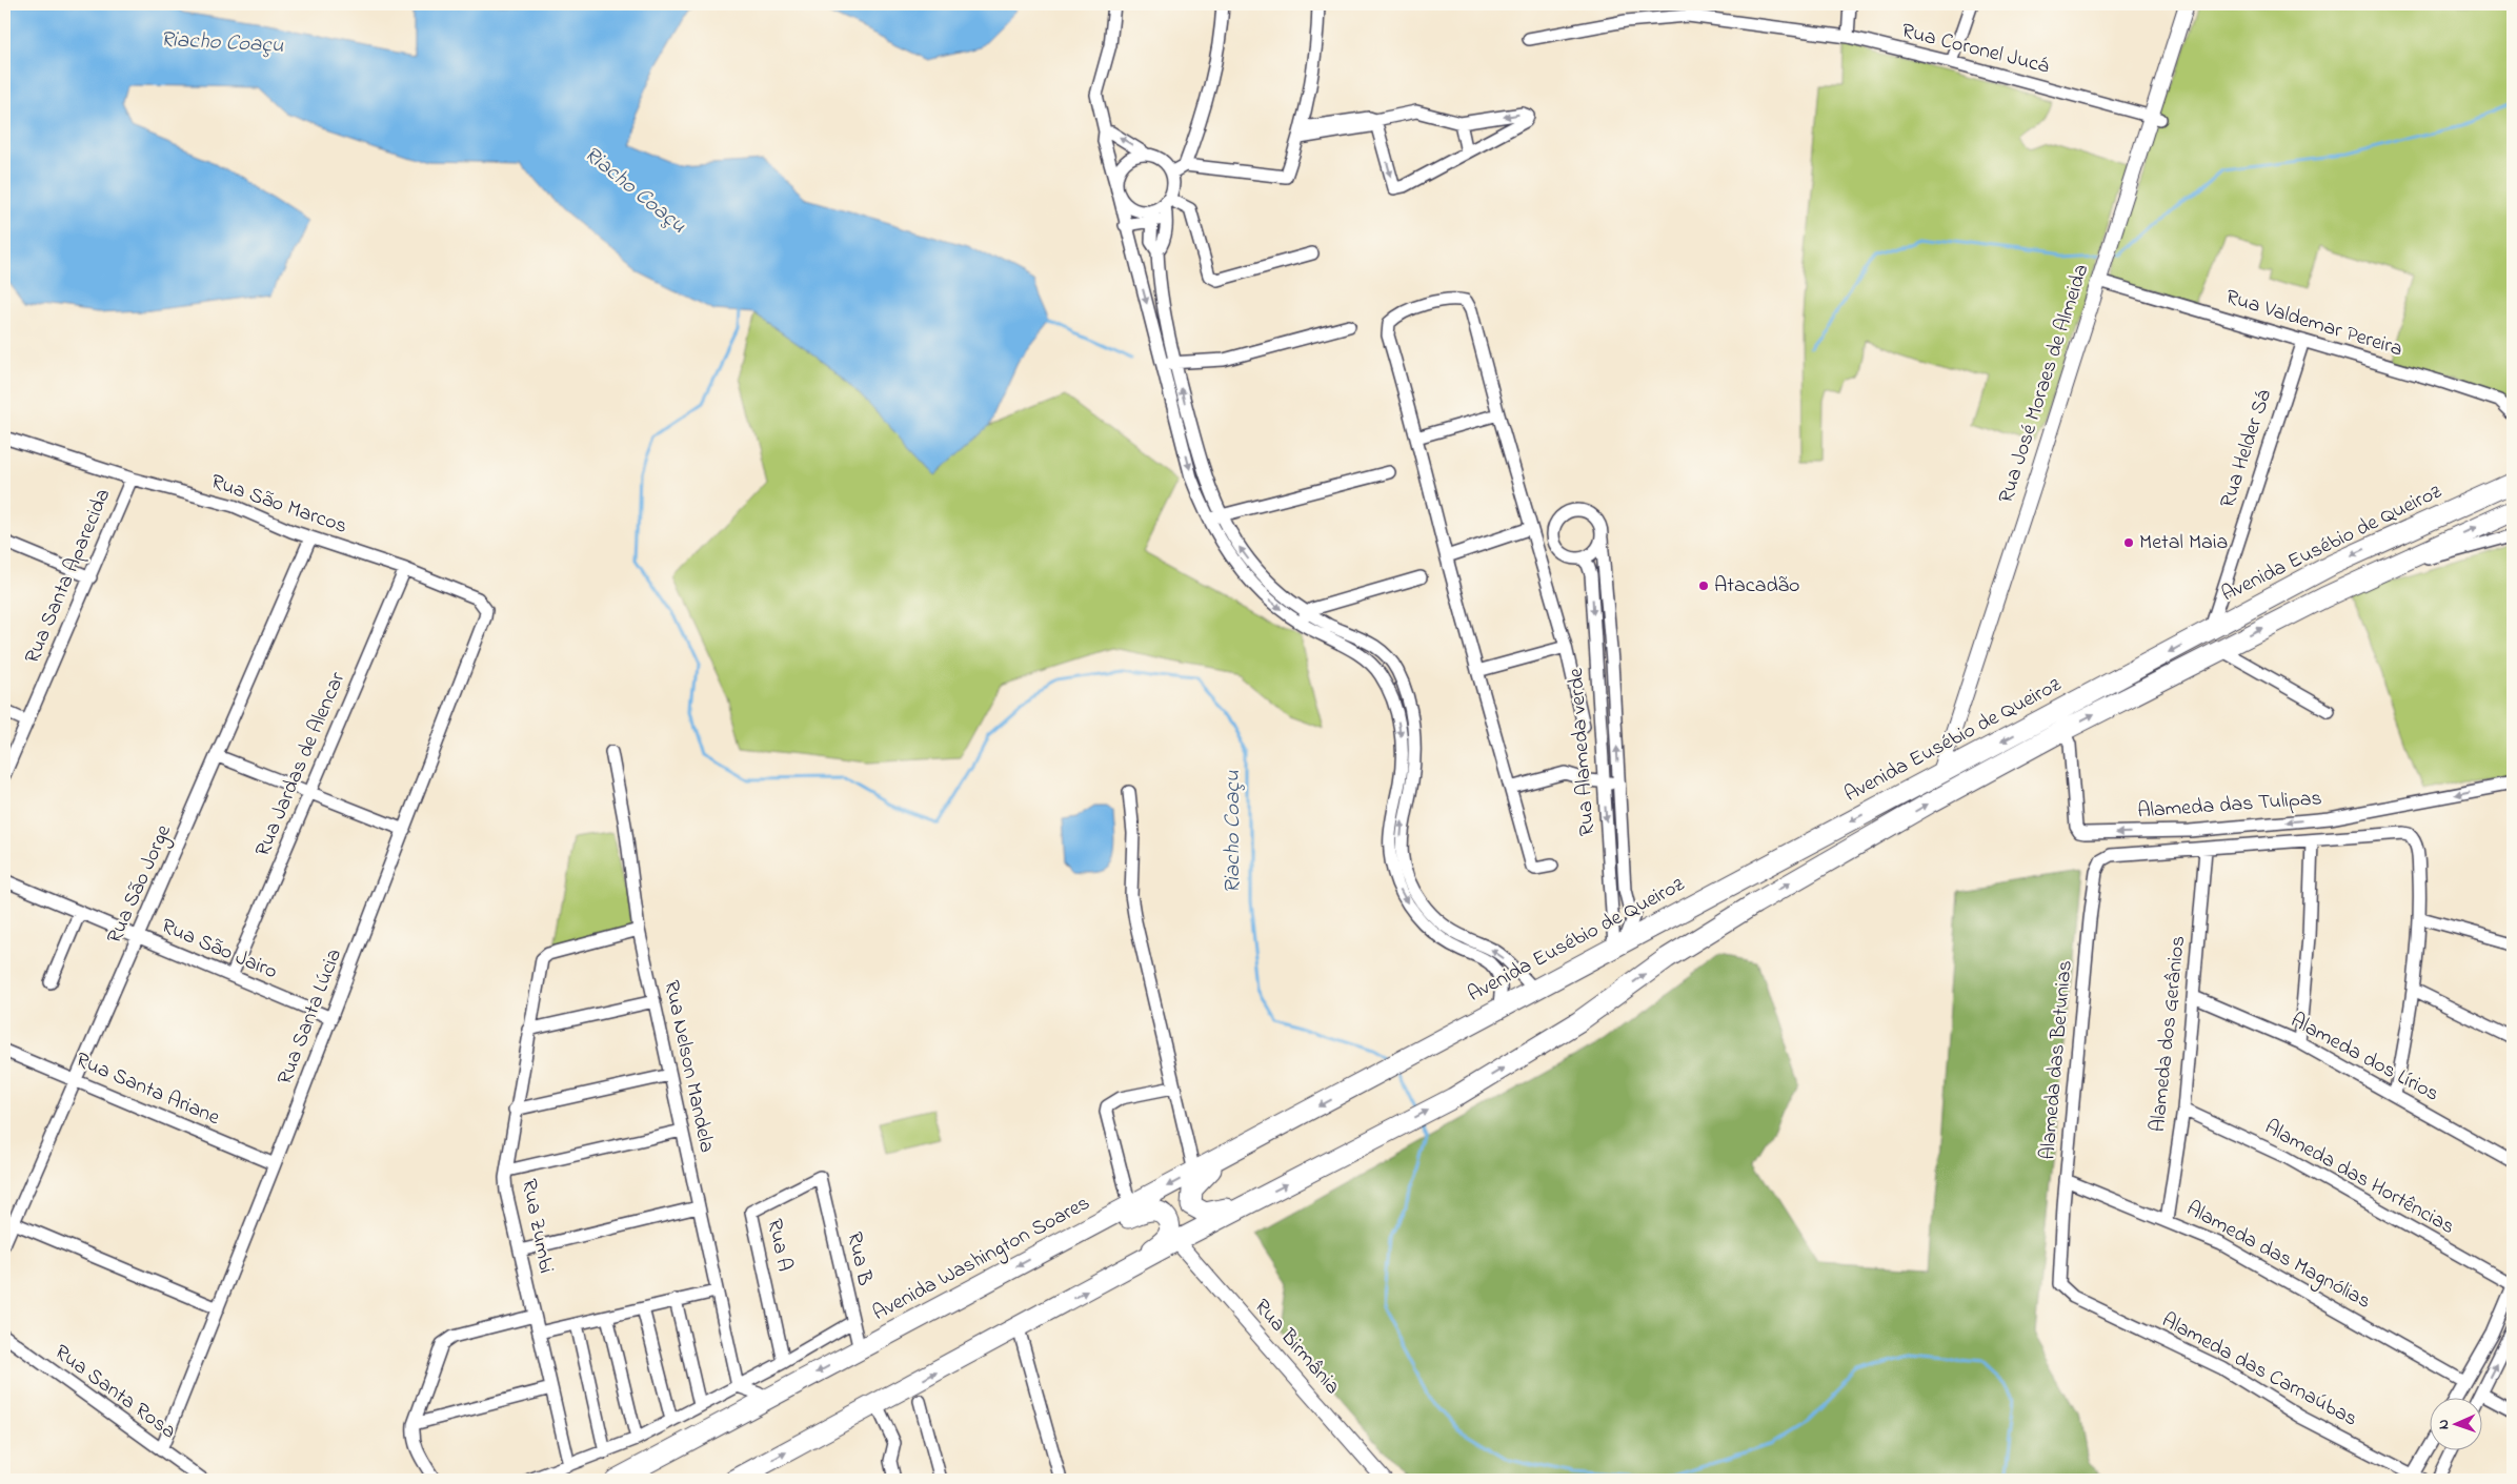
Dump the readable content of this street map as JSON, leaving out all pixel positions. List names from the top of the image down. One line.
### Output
{"streets":{"highway":["Avenida Eusébio de Queiroz","Avenida Washington Soares"],"street":["Rua Coronel Jucá","Rua Valdemar Pereira","Rua José Moraes de Almeida","Rua Helder Sá","Rua São Marcos","Rua Santa Aparecida","Rua Alameda verde","Rua Jardas de Alencar","Alameda das Tulipas","Rua São Jorge","Rua São Jairo","Rua Santa Lúcia","Alameda dos Gerânios","Alameda dos Lírios","Alameda das Betunias","Rua Nelson Mandela","Rua Santa Ariane","Alameda das Hortências","Rua Zumbi","Rua A","Alameda das Magnólias","Rua B","Rua Birmânia","Alameda das Carnaúbas","Rua Santa Rosa"]},"crossings":[["Rua Coronel Jucá","Rua José Moraes de Almeida"],["Rua Valdemar Pereira","Rua José Moraes de Almeida"],["Rua Valdemar Pereira","Rua Helder Sá"],["Rua José Moraes de Almeida","Avenida Eusébio de Queiroz"],["Rua Helder Sá","Avenida Eusébio de Queiroz"],["Rua São Marcos","Rua Santa Aparecida"],["Rua São Marcos","Rua Jardas de Alencar"],["Rua São Marcos","Rua São Jorge"],["Rua São Marcos","Rua Santa Lúcia"],["Avenida Eusébio de Queiroz","Rua Alameda verde"],["Avenida Eusébio de Queiroz","Alameda das Tulipas"],["Avenida Eusébio de Queiroz","Avenida Washington Soares"],["Rua Jardas de Alencar","Rua São Jairo"],["Rua São Jorge","Rua São Jairo"],["Rua São Jorge","Rua Santa Ariane"],["Rua São Jairo","Rua Santa Lúcia"],["Rua Santa Lúcia","Rua Santa Ariane"],["Rua Santa Lúcia","Rua Santa Rosa"],["Alameda dos Gerânios","Alameda dos Lírios"],["Alameda dos Gerânios","Alameda das Betunias"],["Alameda dos Gerânios","Alameda das Hortências"],["Alameda dos Gerânios","Alameda das Magnólias"],["Alameda das Betunias","Alameda das Magnólias"],["Alameda das Betunias","Alameda das Carnaúbas"],["Rua Nelson Mandela","Rua Zumbi"],["Rua Nelson Mandela","Avenida Washington Soares"],["Rua Zumbi","Avenida Washington Soares"],["Rua A","Rua B"],["Rua A","Avenida Washington Soares"],["Rua B","Avenida Washington Soares"]],"one_way":["Alameda das Tulipas"],"water":["Riacho Coaçu"],"places":["Metal Maia","Atacadão"],"north":"left"}
